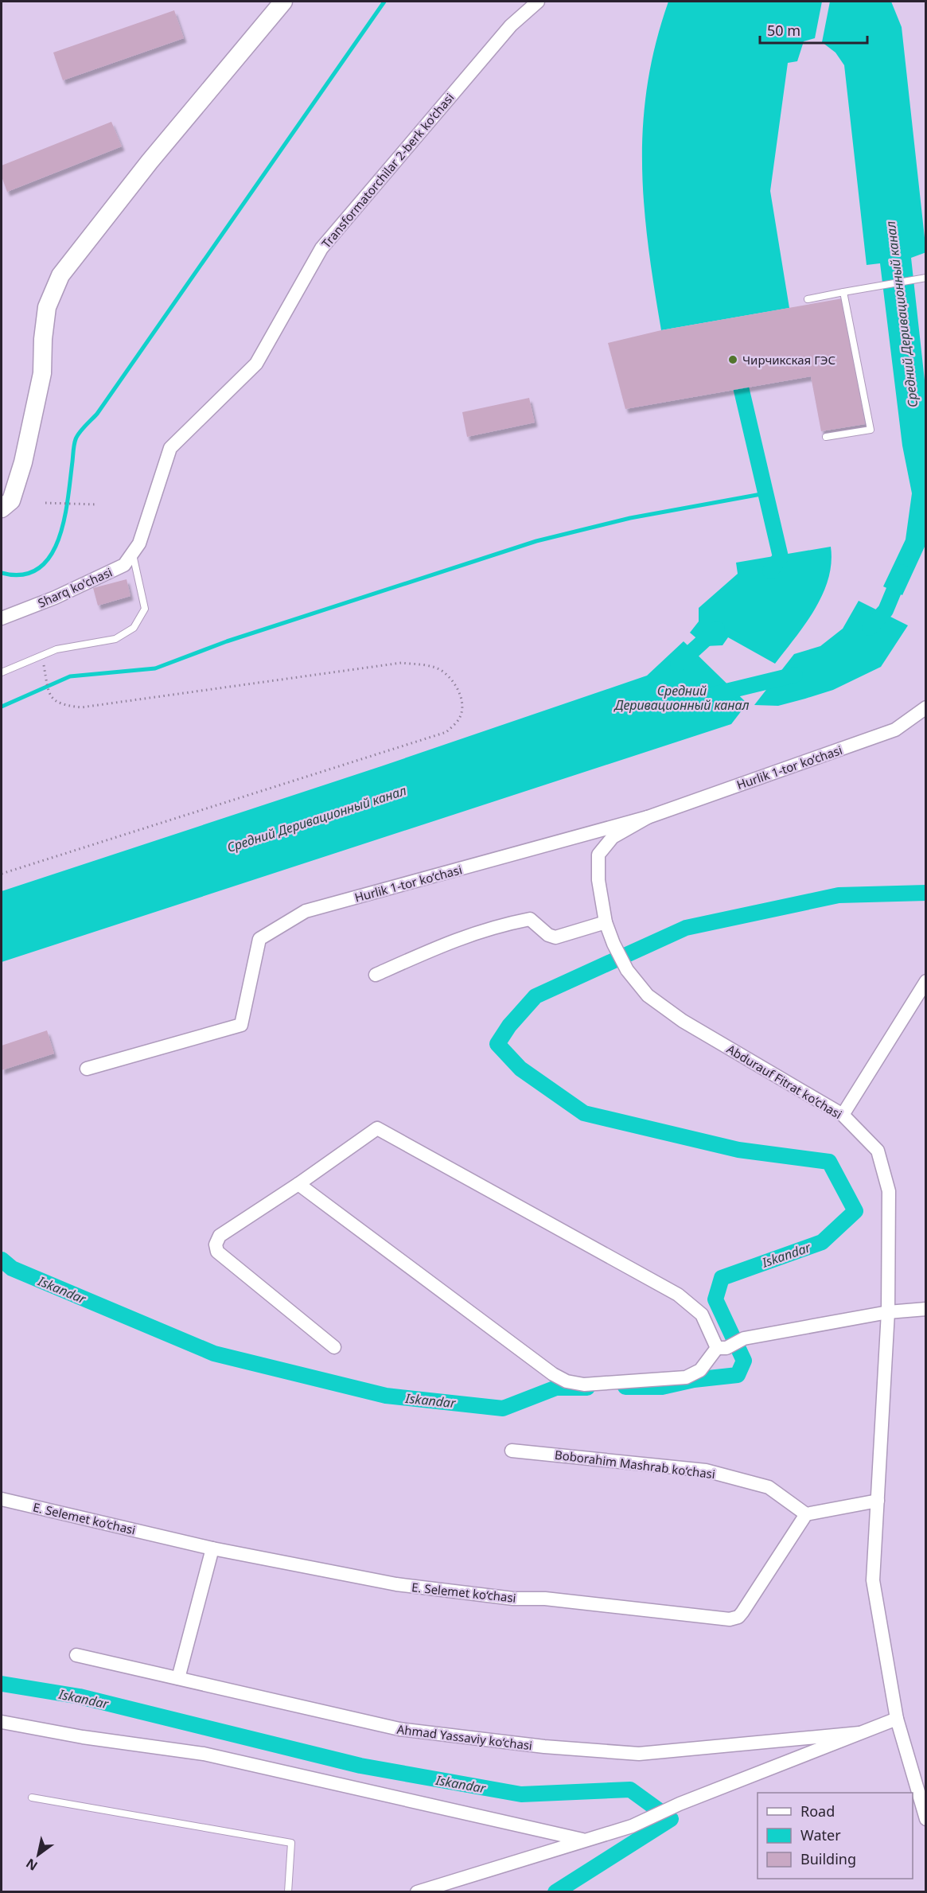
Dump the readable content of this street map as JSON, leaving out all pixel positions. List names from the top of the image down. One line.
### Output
{"streets":{"street":["Transformatorchilar 2-berk ko‘chasi","Sharq ko'chasi","Hurlik 1-tor ko‘chasi","Abdurauf Fitrat ko‘chasi","Boborahim Mashrab ko‘chasi","E. Selemet ko‘chasi","Ahmad Yassaviy ko‘chasi"]},"crossings":[["Transformatorchilar 2-berk ko‘chasi","Sharq ko'chasi"],["Hurlik 1-tor ko‘chasi","Abdurauf Fitrat ko‘chasi"],["Boborahim Mashrab ko‘chasi","E. Selemet ko‘chasi"]],"water":["Средний Деривационный канал","Iskandar"],"places":["Чирчикская ГЭС"],"legend":["Road","Water","Building"],"scale_bar":"50 m","north":"bottom left"}
